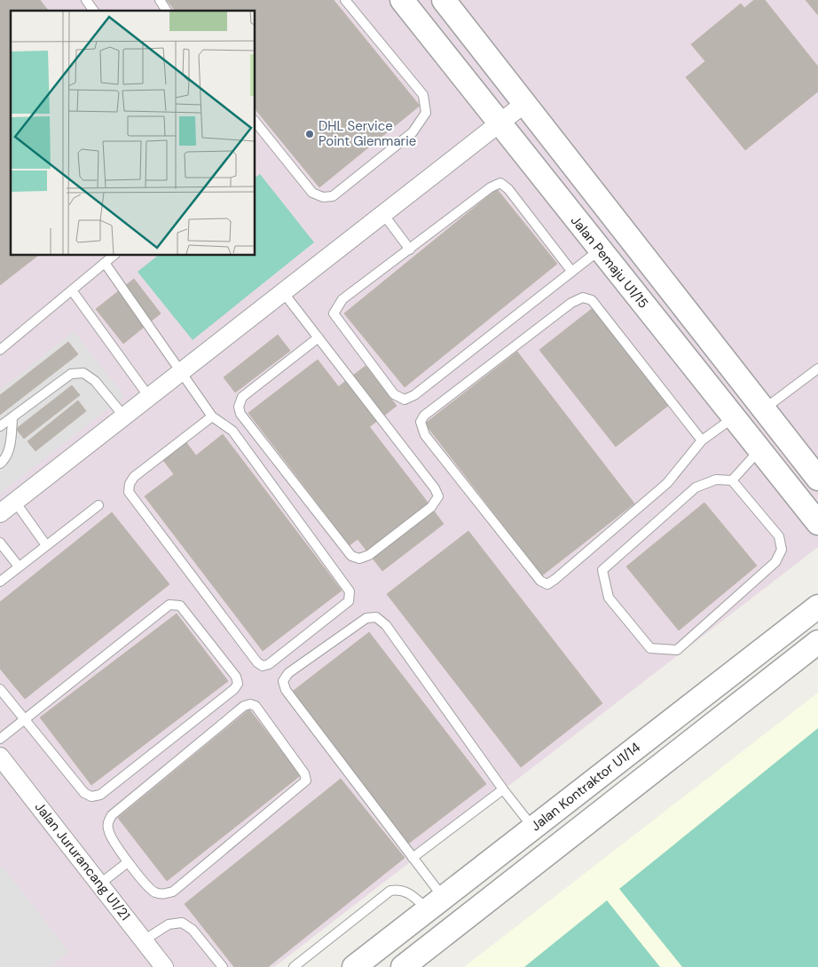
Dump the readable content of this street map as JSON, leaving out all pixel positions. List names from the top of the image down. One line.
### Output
{"streets":{"street":["Jalan Pemaju U1/15","Jalan Kontraktor U1/14","Jalan Jururancang U1/21"]},"places":["DHL Service Point Glenmarie"]}
